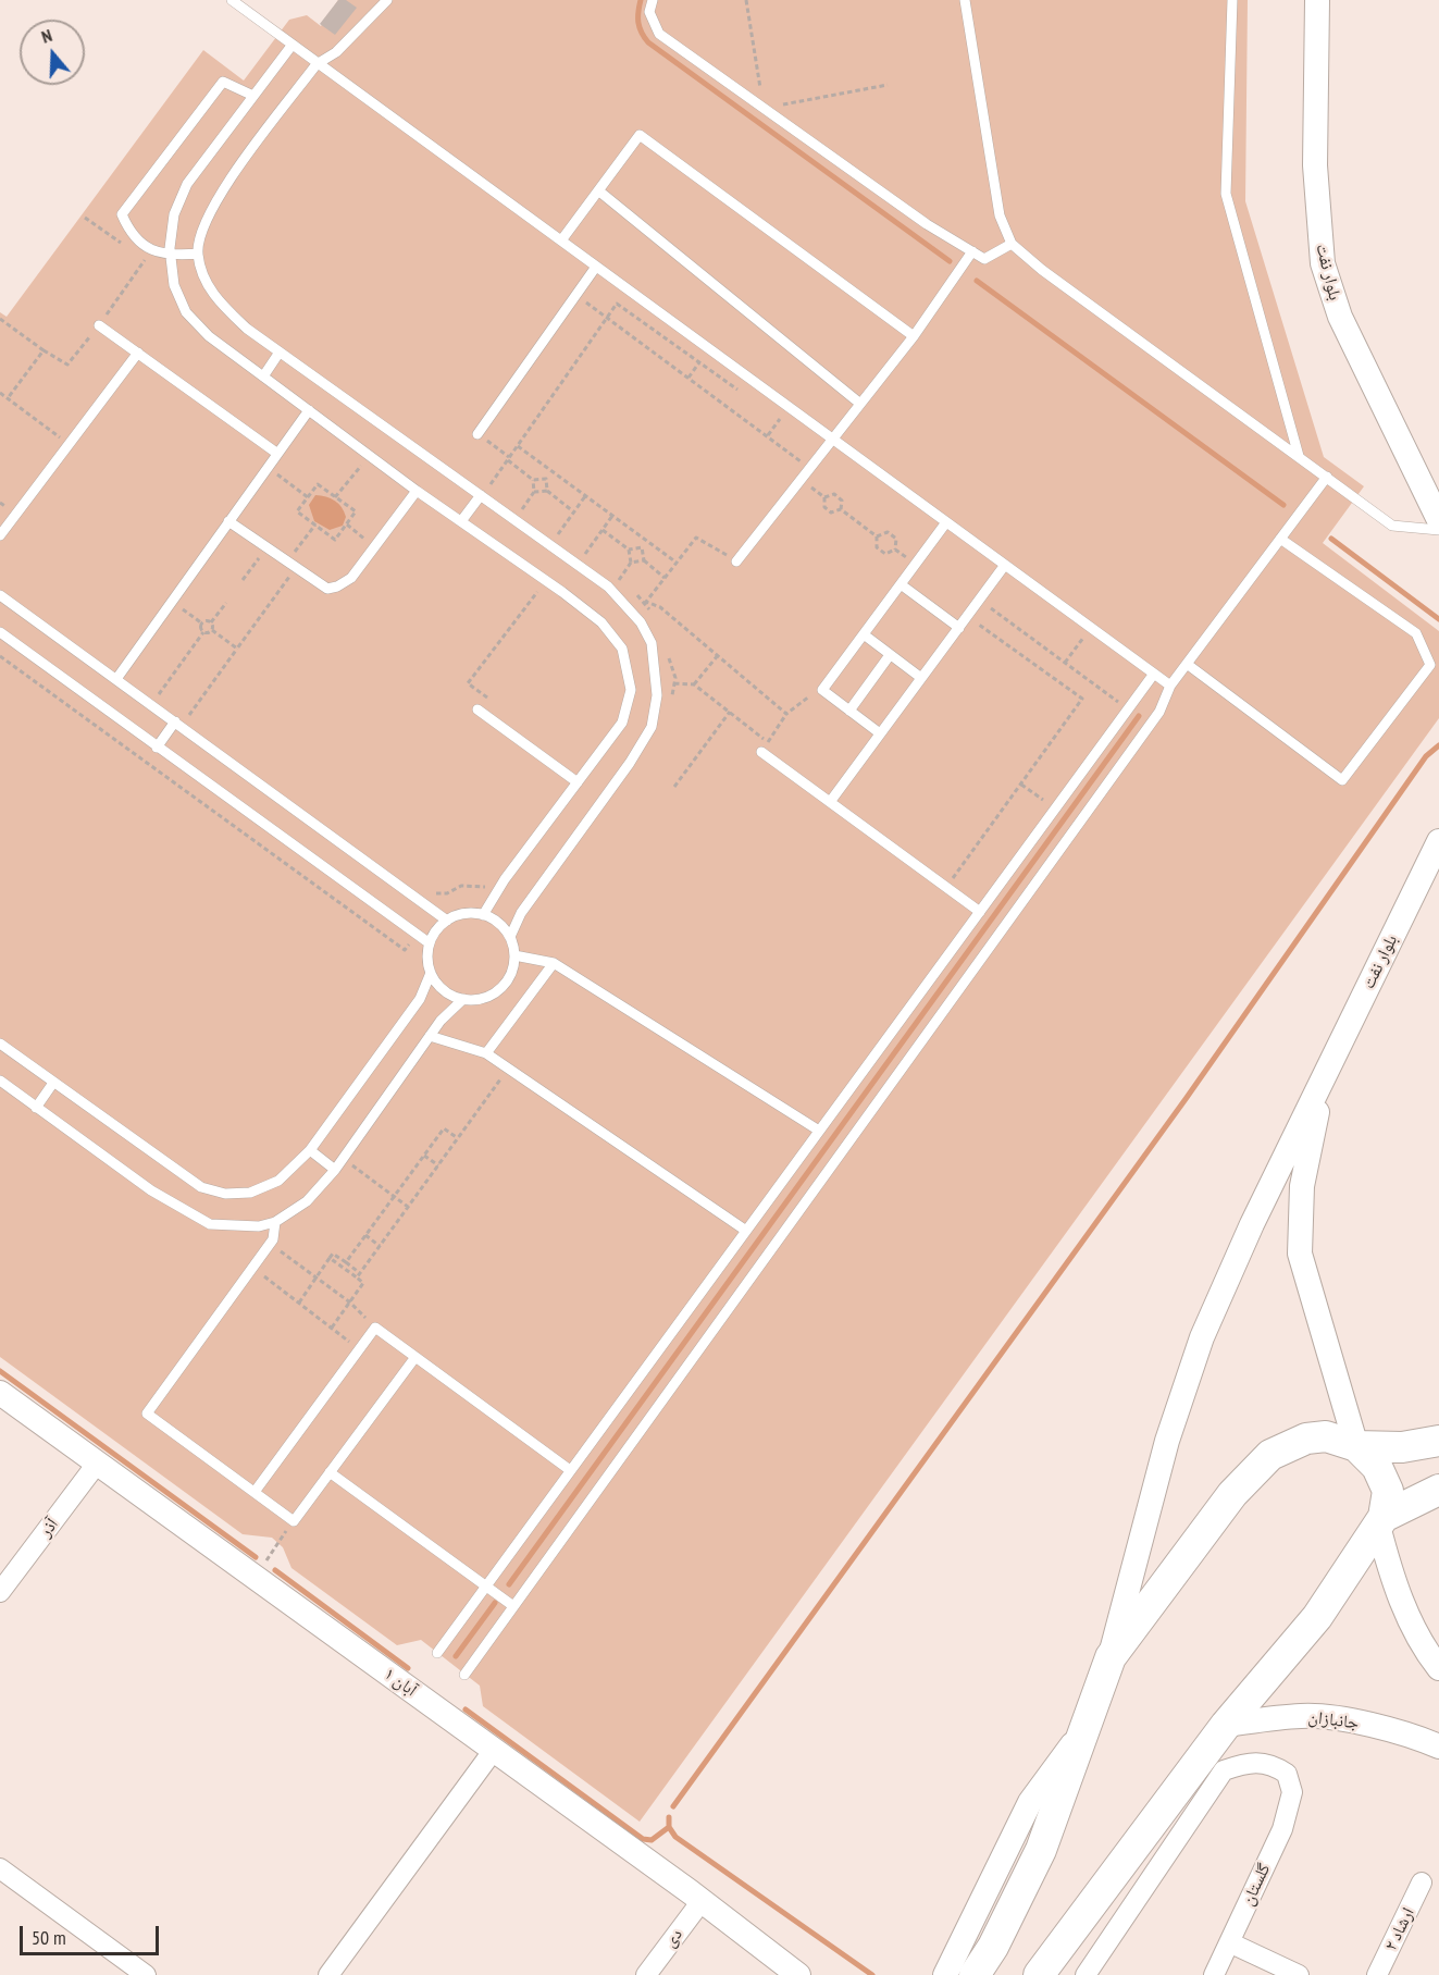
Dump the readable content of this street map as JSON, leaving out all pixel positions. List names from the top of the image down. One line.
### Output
{"streets":{"street":["بلوار نفت","آذر","آبان ۱","جانبازان","گلستان","ارشاد ۲","دی"]},"crossings":[["آذر","آبان ۱"],["آبان ۱","دی"]],"scale_bar":"50 m","north":"top"}
